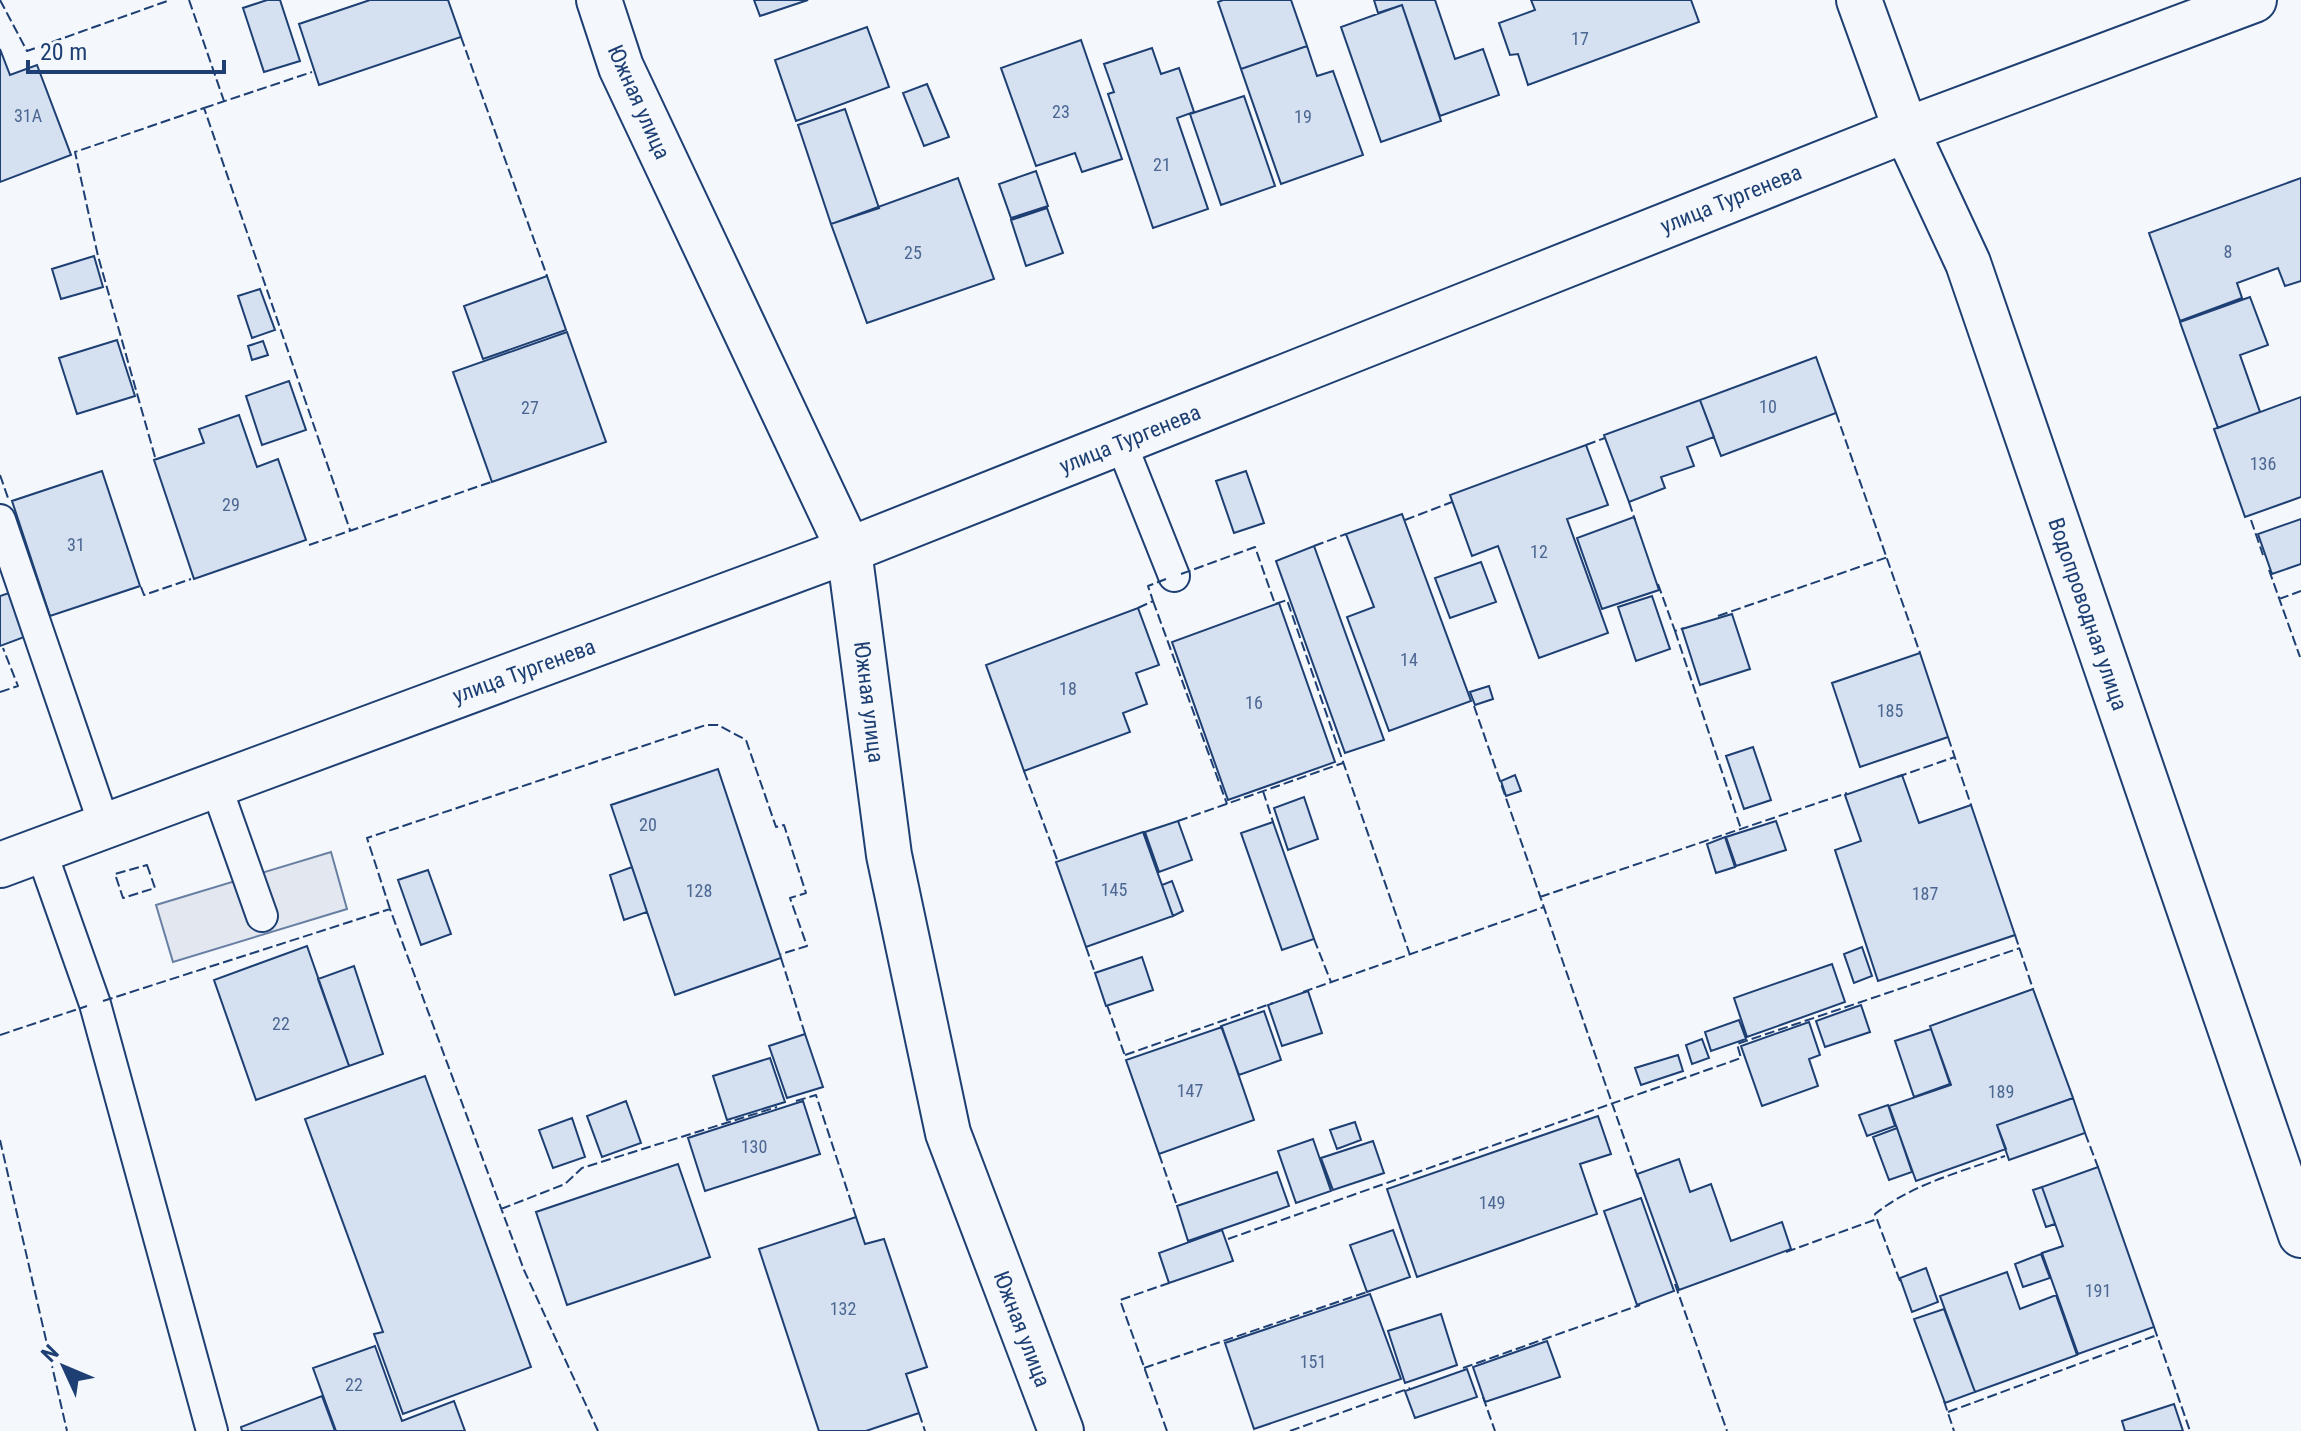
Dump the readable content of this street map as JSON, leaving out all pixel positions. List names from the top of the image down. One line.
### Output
{"streets":{"street":["Южная улица","улица Тургенева","Водопроводная улица"]},"crossings":[["Южная улица","улица Тургенева"],["улица Тургенева","Водопроводная улица"]],"house_numbers":["17","23","31А","19","21","8","25","10","27","136","29","31","12","14","18","16","185","20","145","128","187","22","147","189","130","149","191","132","151","22"],"scale_bar":"20 m","north":"top left"}
